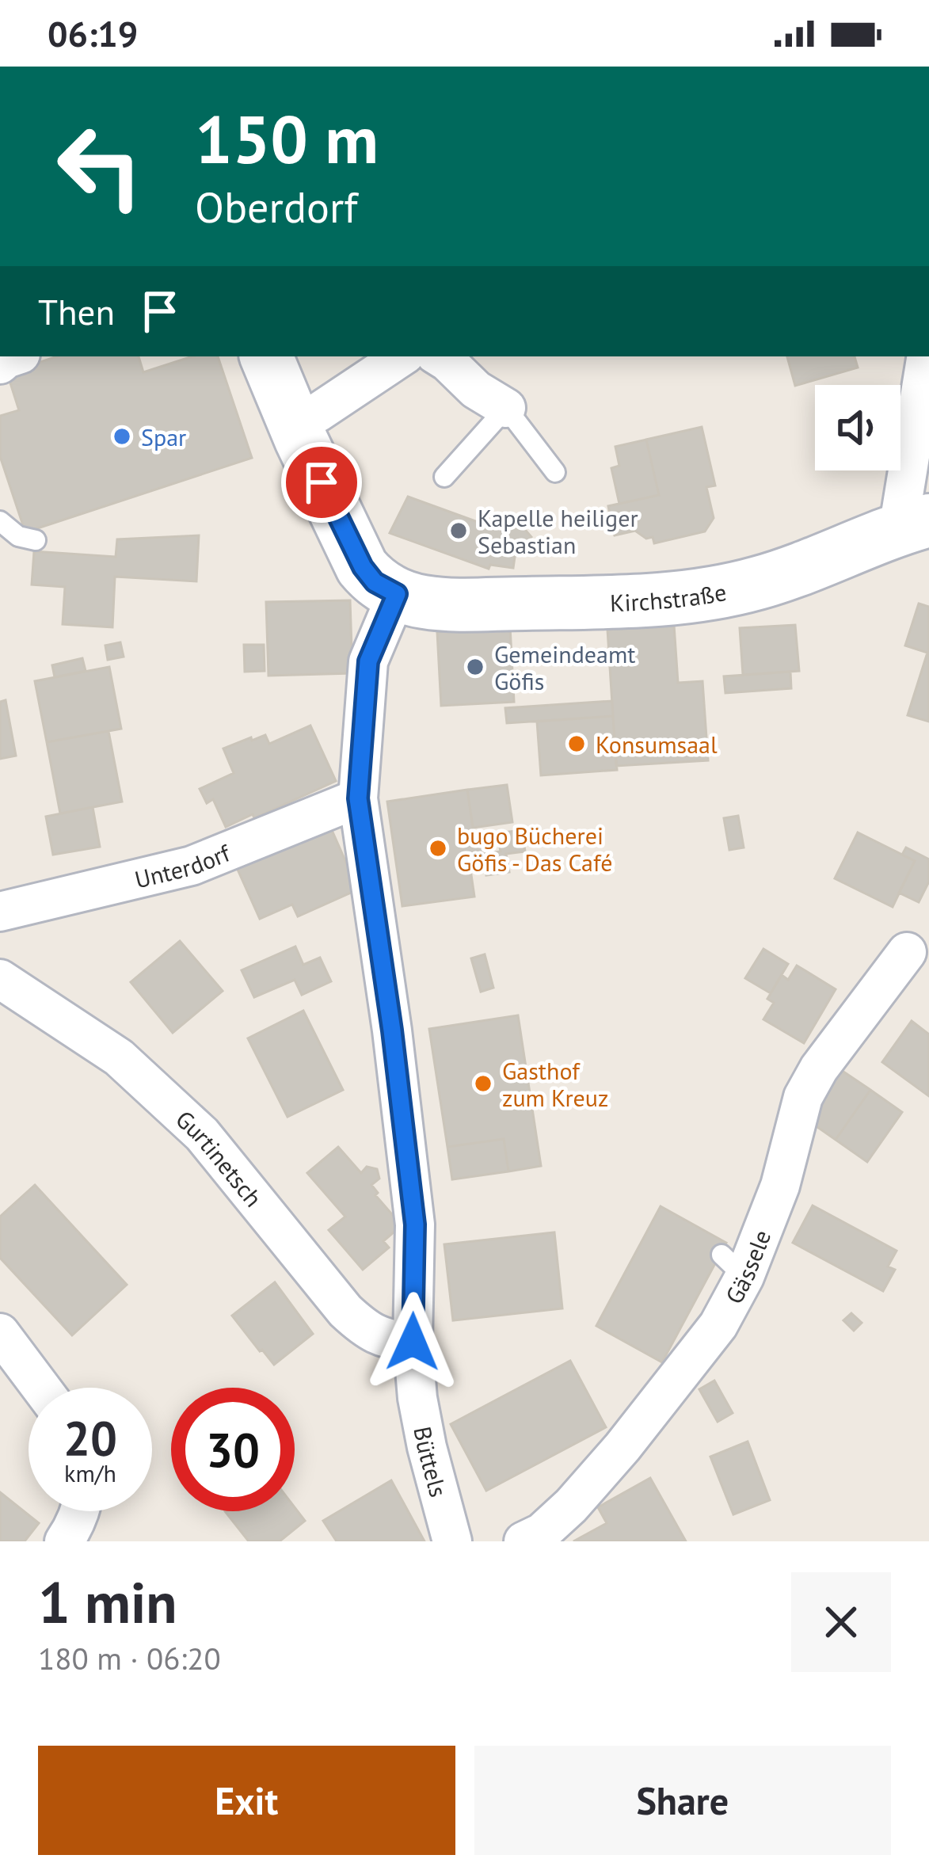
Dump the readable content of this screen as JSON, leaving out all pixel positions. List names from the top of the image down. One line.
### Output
{"streets":{"main road":["Kirchstraße"],"street":["Unterdorf","Gurtinetsch","Gässele","Büttels"]},"crossings":[["Kirchstraße","Büttels"],["Unterdorf","Büttels"],["Gurtinetsch","Büttels"]],"places":["Spar","Kapelle heiliger Sebastian","Gemeindeamt Göfis","Konsumsaal","bugo Bücherei Göfis - Das Café","Gasthof zum Kreuz"],"page":{"status":"06:19","turn":["150 m","Oberdorf"],"then":"Then","speed":"20 km/h","limit":"30","heading":["1 min","180 m · 06:20"],"buttons":["Exit","Share"]}}
